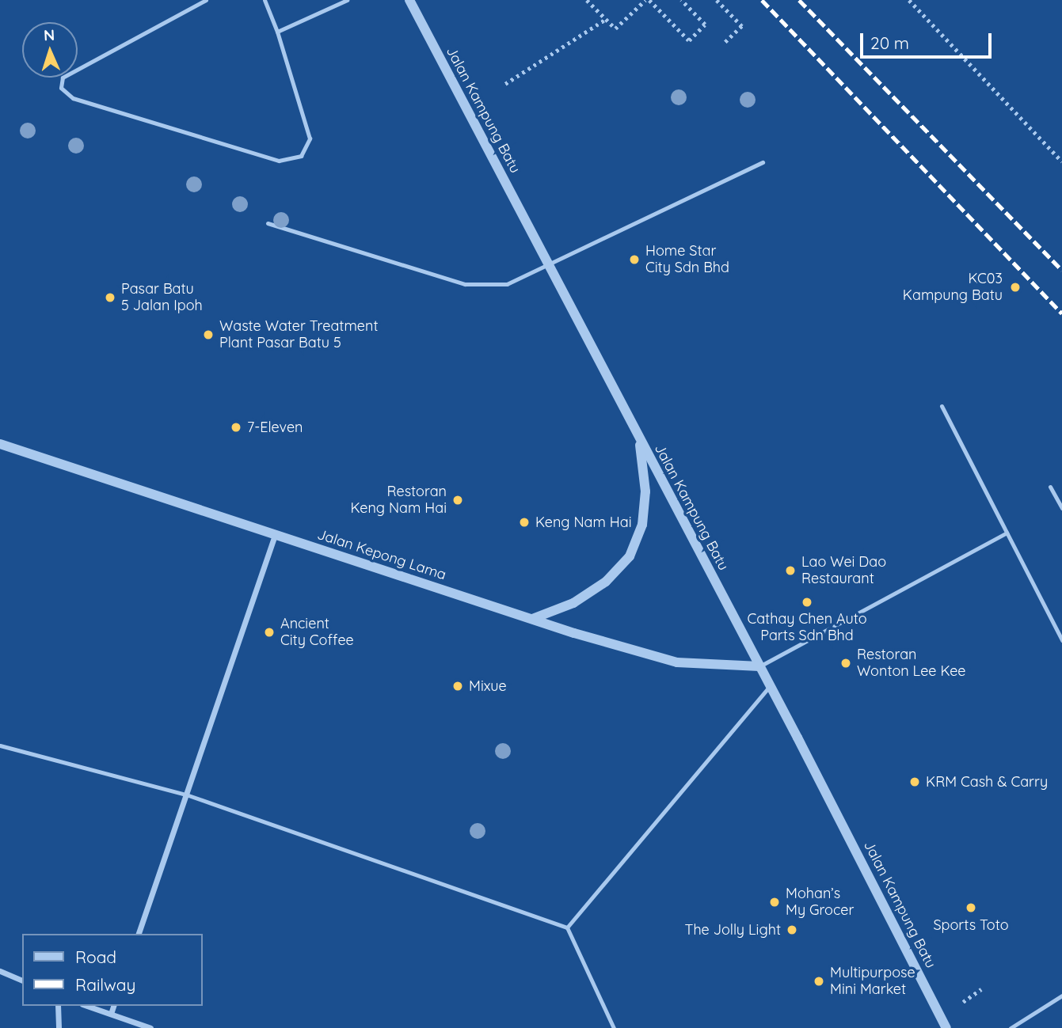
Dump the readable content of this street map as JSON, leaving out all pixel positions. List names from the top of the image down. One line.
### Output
{"streets":{"street":["Jalan Kampung Batu","Jalan Kepong Lama"]},"crossings":[["Jalan Kampung Batu","Jalan Kepong Lama"]],"places":["Home Star City Sdn Bhd","KC03 Kampung Batu","Pasar Batu 5 Jalan Ipoh","Waste Water Treatment Plant Pasar Batu 5","7-Eleven","Restoran Keng Nam Hai","Keng Nam Hai","Lao Wei Dao Restaurant","Cathay Chen Auto Parts Sdn Bhd","Ancient City Coffee","Restoran Wonton Lee Kee","Mixue","KRM Cash & Carry","Mohan’s My Grocer","Sports Toto","The Jolly Light","Multipurpose Mini Market"],"legend":["Road","Railway"],"scale_bar":"20 m","north":"top"}
